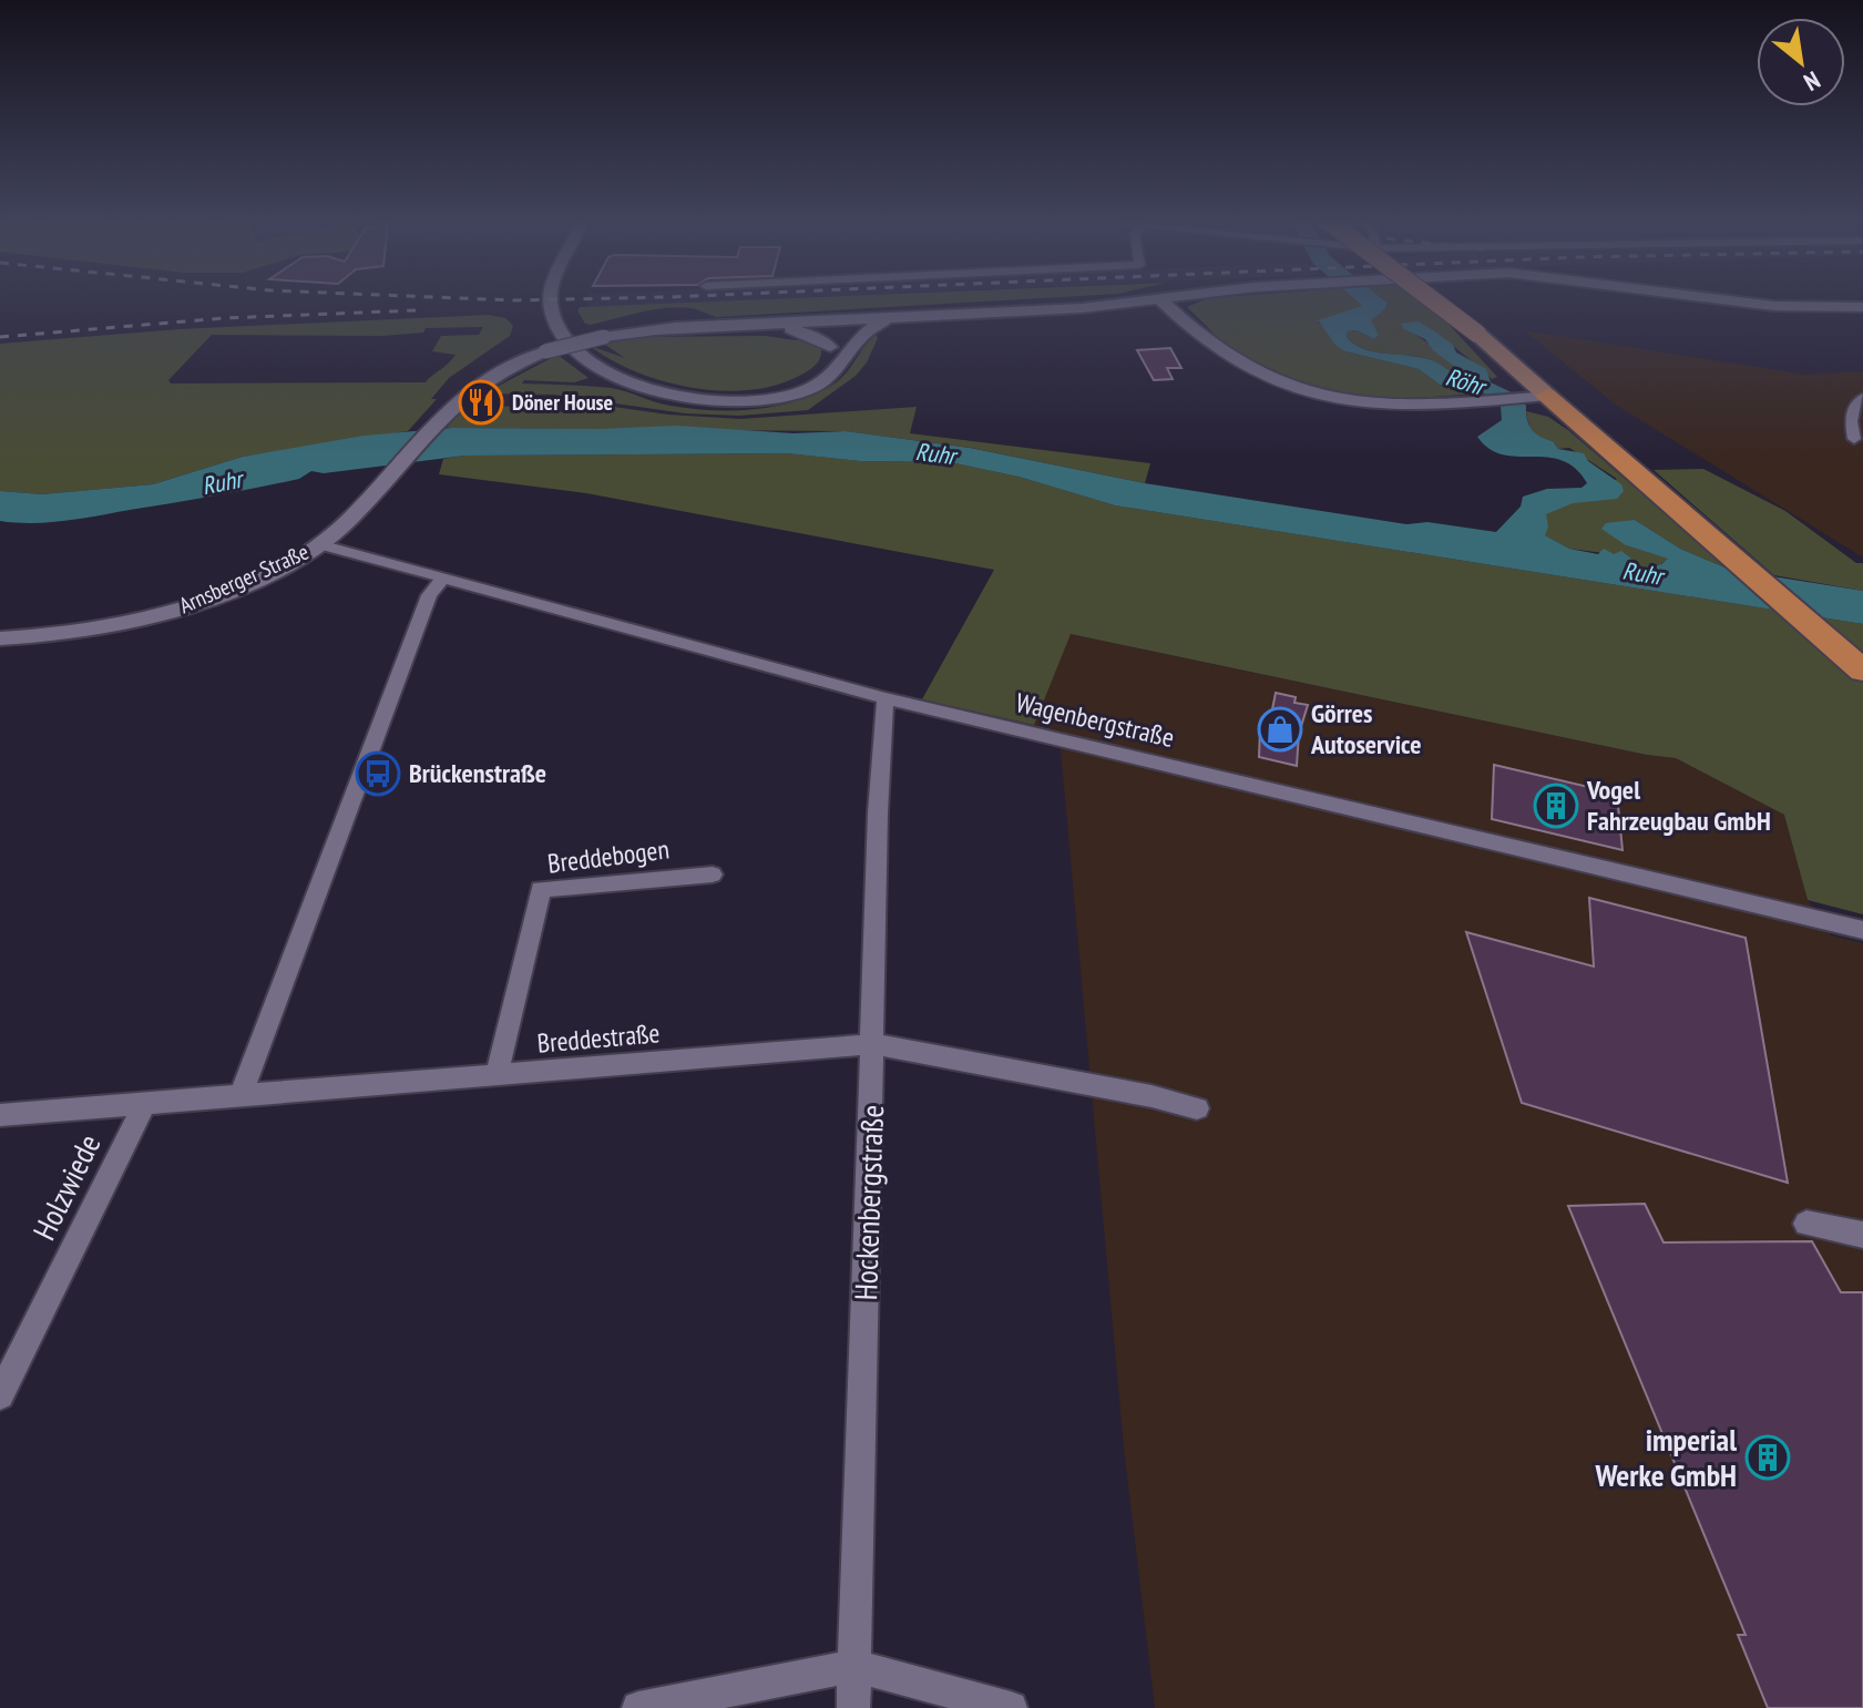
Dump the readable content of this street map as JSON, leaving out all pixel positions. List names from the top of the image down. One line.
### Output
{"streets":{"street":["Arnsberger Straße","Wagenbergstraße","Breddebogen","Breddestraße","Holzwiede","Hockenbergstraße"]},"crossings":[["Arnsberger Straße","Wagenbergstraße"],["Wagenbergstraße","Hockenbergstraße"],["Breddebogen","Breddestraße"],["Breddestraße","Holzwiede"],["Breddestraße","Hockenbergstraße"]],"water":["Röhr","Ruhr"],"places":{"restaurant":["Döner House"],"shop":["Görres Autoservice"],"bus stop":["Brückenstraße"],"building":["Vogel Fahrzeugbau GmbH","imperial Werke GmbH"]},"north":"bottom right"}
